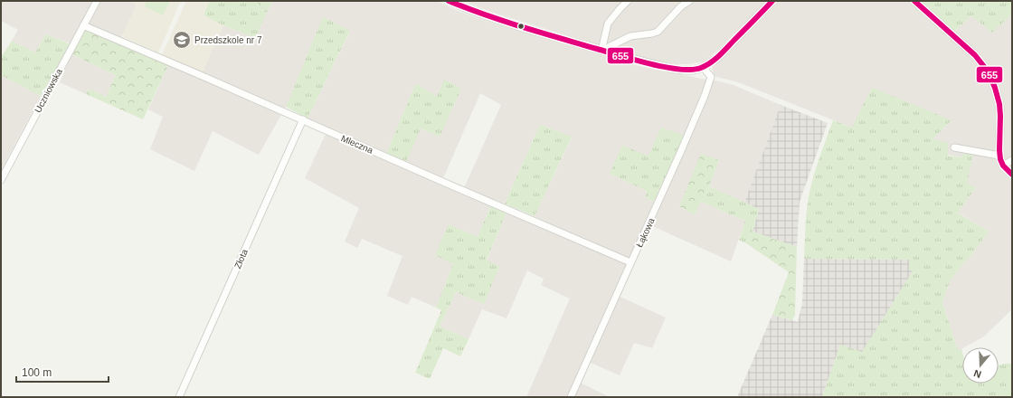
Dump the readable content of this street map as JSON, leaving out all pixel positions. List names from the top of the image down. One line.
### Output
{"streets":{"street":["Uczniowska","Mleczna","Łąkowa","Złota"]},"crossings":[["Uczniowska","Mleczna"],["Mleczna","Łąkowa"],["Mleczna","Złota"]],"places":{"school or university":["Przedszkole nr 7"]},"lines":["transit line 655"],"scale_bar":"100 m","north":"bottom"}
